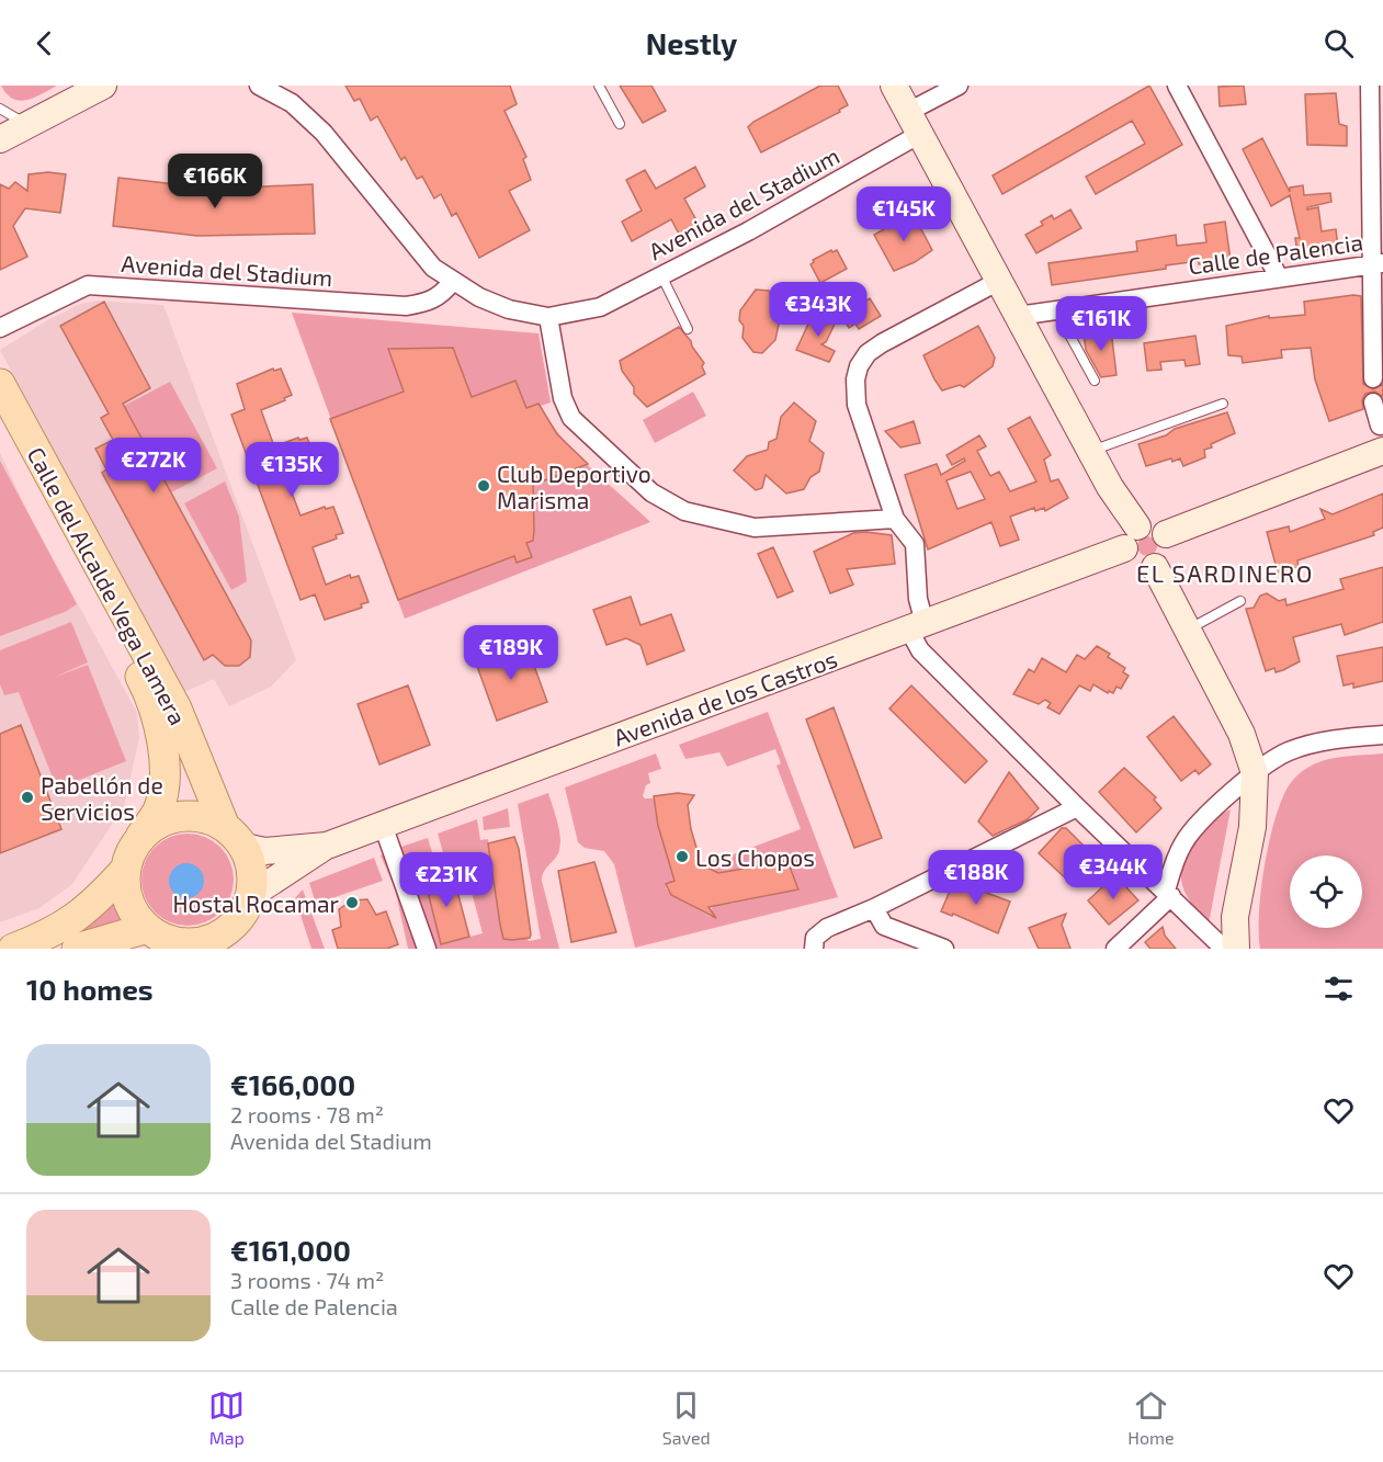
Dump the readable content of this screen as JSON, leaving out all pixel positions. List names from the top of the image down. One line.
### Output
{"streets":{"main road":["Calle del Alcalde Vega Lamera","Avenida de los Castros"],"street":["Avenida del Stadium","Calle de Palencia"]},"crossings":[["Calle del Alcalde Vega Lamera","Avenida de los Castros"]],"districts":["EL SARDINERO"],"places":["Club Deportivo Marisma","Pabellón de Servicios","Los Chopos","Hostal Rocamar"],"page":{"header":"Nestly","price":["€166K","€145K","€343K","€161K","€272K","€135K","€189K","€344K","€188K","€231K"],"heading":"10 homes","list":[{"name":"€166,000","note":"2 rooms · 78 m² · Avenida del Stadium"},{"name":"€161,000","note":"3 rooms · 74 m² · Calle de Palencia"}],"tabs":["Map","Saved","Home"]}}
